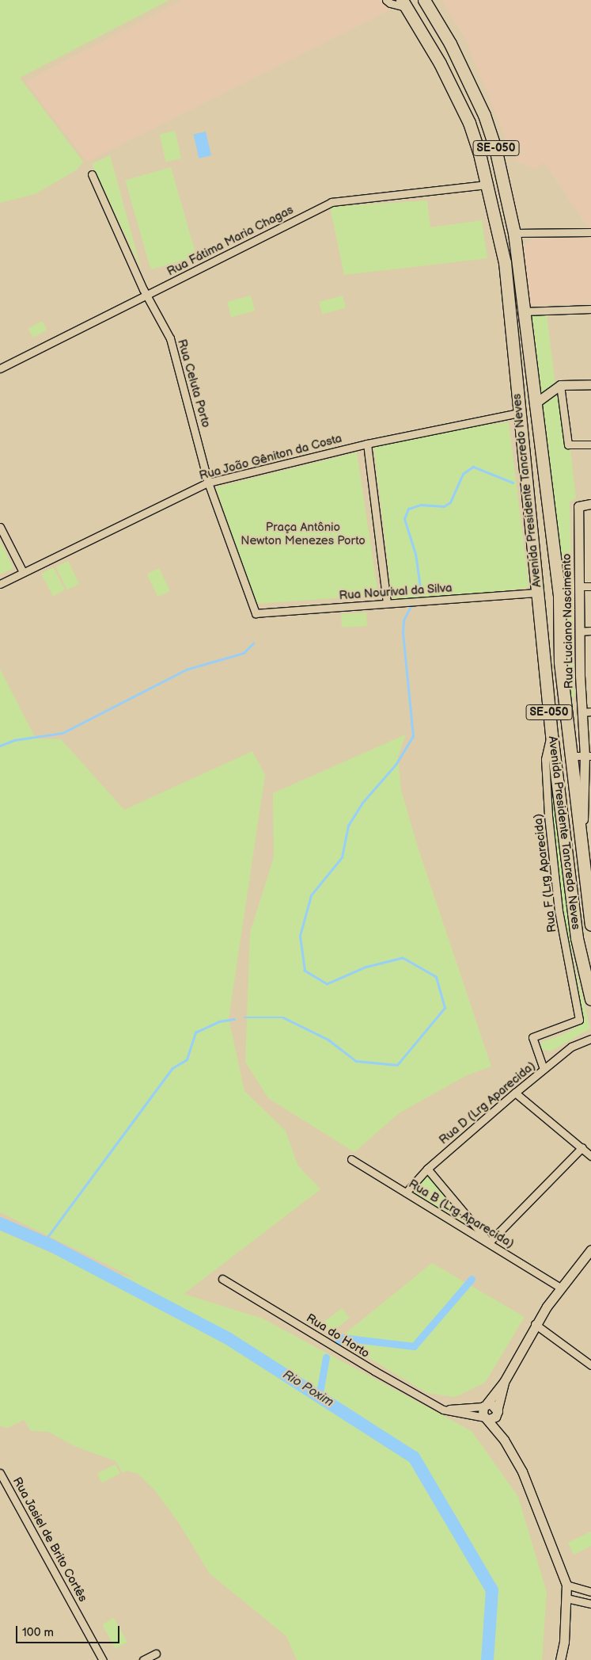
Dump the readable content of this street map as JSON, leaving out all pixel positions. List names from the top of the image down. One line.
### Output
{"streets":{"main road":["SE-050","Avenida Presidente Tancredo Neves"],"street":["Rua Fátima Maria Chagas","Rua Celuta Porto","Rua João Gêniton da Costa","Rua Nourival da Silva","Rua Luciano Nascimento","Rua F (Lrg Aparecida)","Rua D (Lrg Aparecida)","Rua B (Lrg Aparecida)","Rua do Horto","Rua Jasiel de Brito Cortês"]},"crossings":[["Rua Fátima Maria Chagas","Rua Celuta Porto"],["Rua Fátima Maria Chagas","Avenida Presidente Tancredo Neves"],["Rua Celuta Porto","Rua João Gêniton da Costa"],["Rua Celuta Porto","Rua Nourival da Silva"],["Rua João Gêniton da Costa","Avenida Presidente Tancredo Neves"],["Avenida Presidente Tancredo Neves","Rua Nourival da Silva"],["Avenida Presidente Tancredo Neves","Rua Luciano Nascimento"],["Avenida Presidente Tancredo Neves","Rua F (Lrg Aparecida)"],["Rua F (Lrg Aparecida)","Rua D (Lrg Aparecida)"],["Rua D (Lrg Aparecida)","Rua B (Lrg Aparecida)"]],"water":["Rio Poxim"],"parks":["Praça Antônio Newton Menezes Porto"],"scale_bar":"100 m"}
